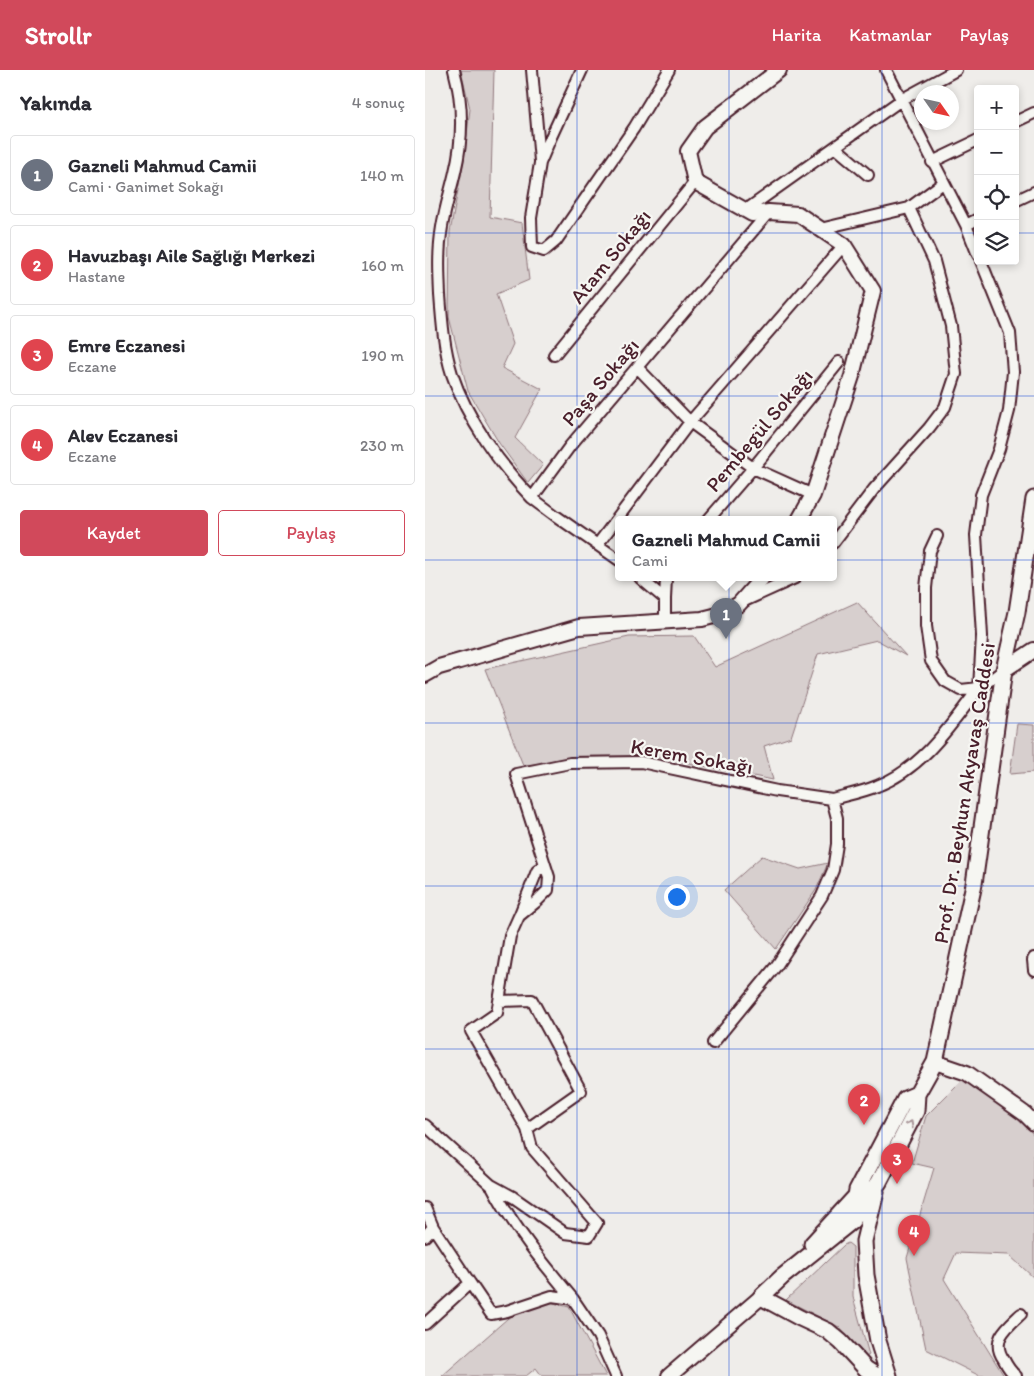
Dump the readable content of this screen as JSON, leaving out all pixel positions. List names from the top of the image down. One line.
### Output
{"streets":{"main road":["Prof. Dr. Beyhun Akyavaş Caddesi"],"street":["Atam Sokağı","Paşa Sokağı","Pembegül Sokağı","Kerem Sokağı"]},"crossings":[["Kerem Sokağı","Prof. Dr. Beyhun Akyavaş Caddesi"]],"north":"bottom right","page":{"header":"Strollr","nav":["Harita","Katmanlar","Paylaş"],"heading":["Yakında","4 sonuç"],"map_buttons":["+","−"],"list":[{"mark":"1","name":"Gazneli Mahmud Camii","note":"Cami · Ganimet Sokağı","value":"140 m"},{"mark":"2","name":"Havuzbaşı Aile Sağlığı Merkezi","note":"Hastane","value":"160 m"},{"mark":"3","name":"Emre Eczanesi","note":"Eczane","value":"190 m"},{"mark":"4","name":"Alev Eczanesi","note":"Eczane","value":"230 m"}],"buttons":["Kaydet","Paylaş"],"popup":["Gazneli Mahmud Camii","Cami"],"pins":["1","2","3","4"]}}
